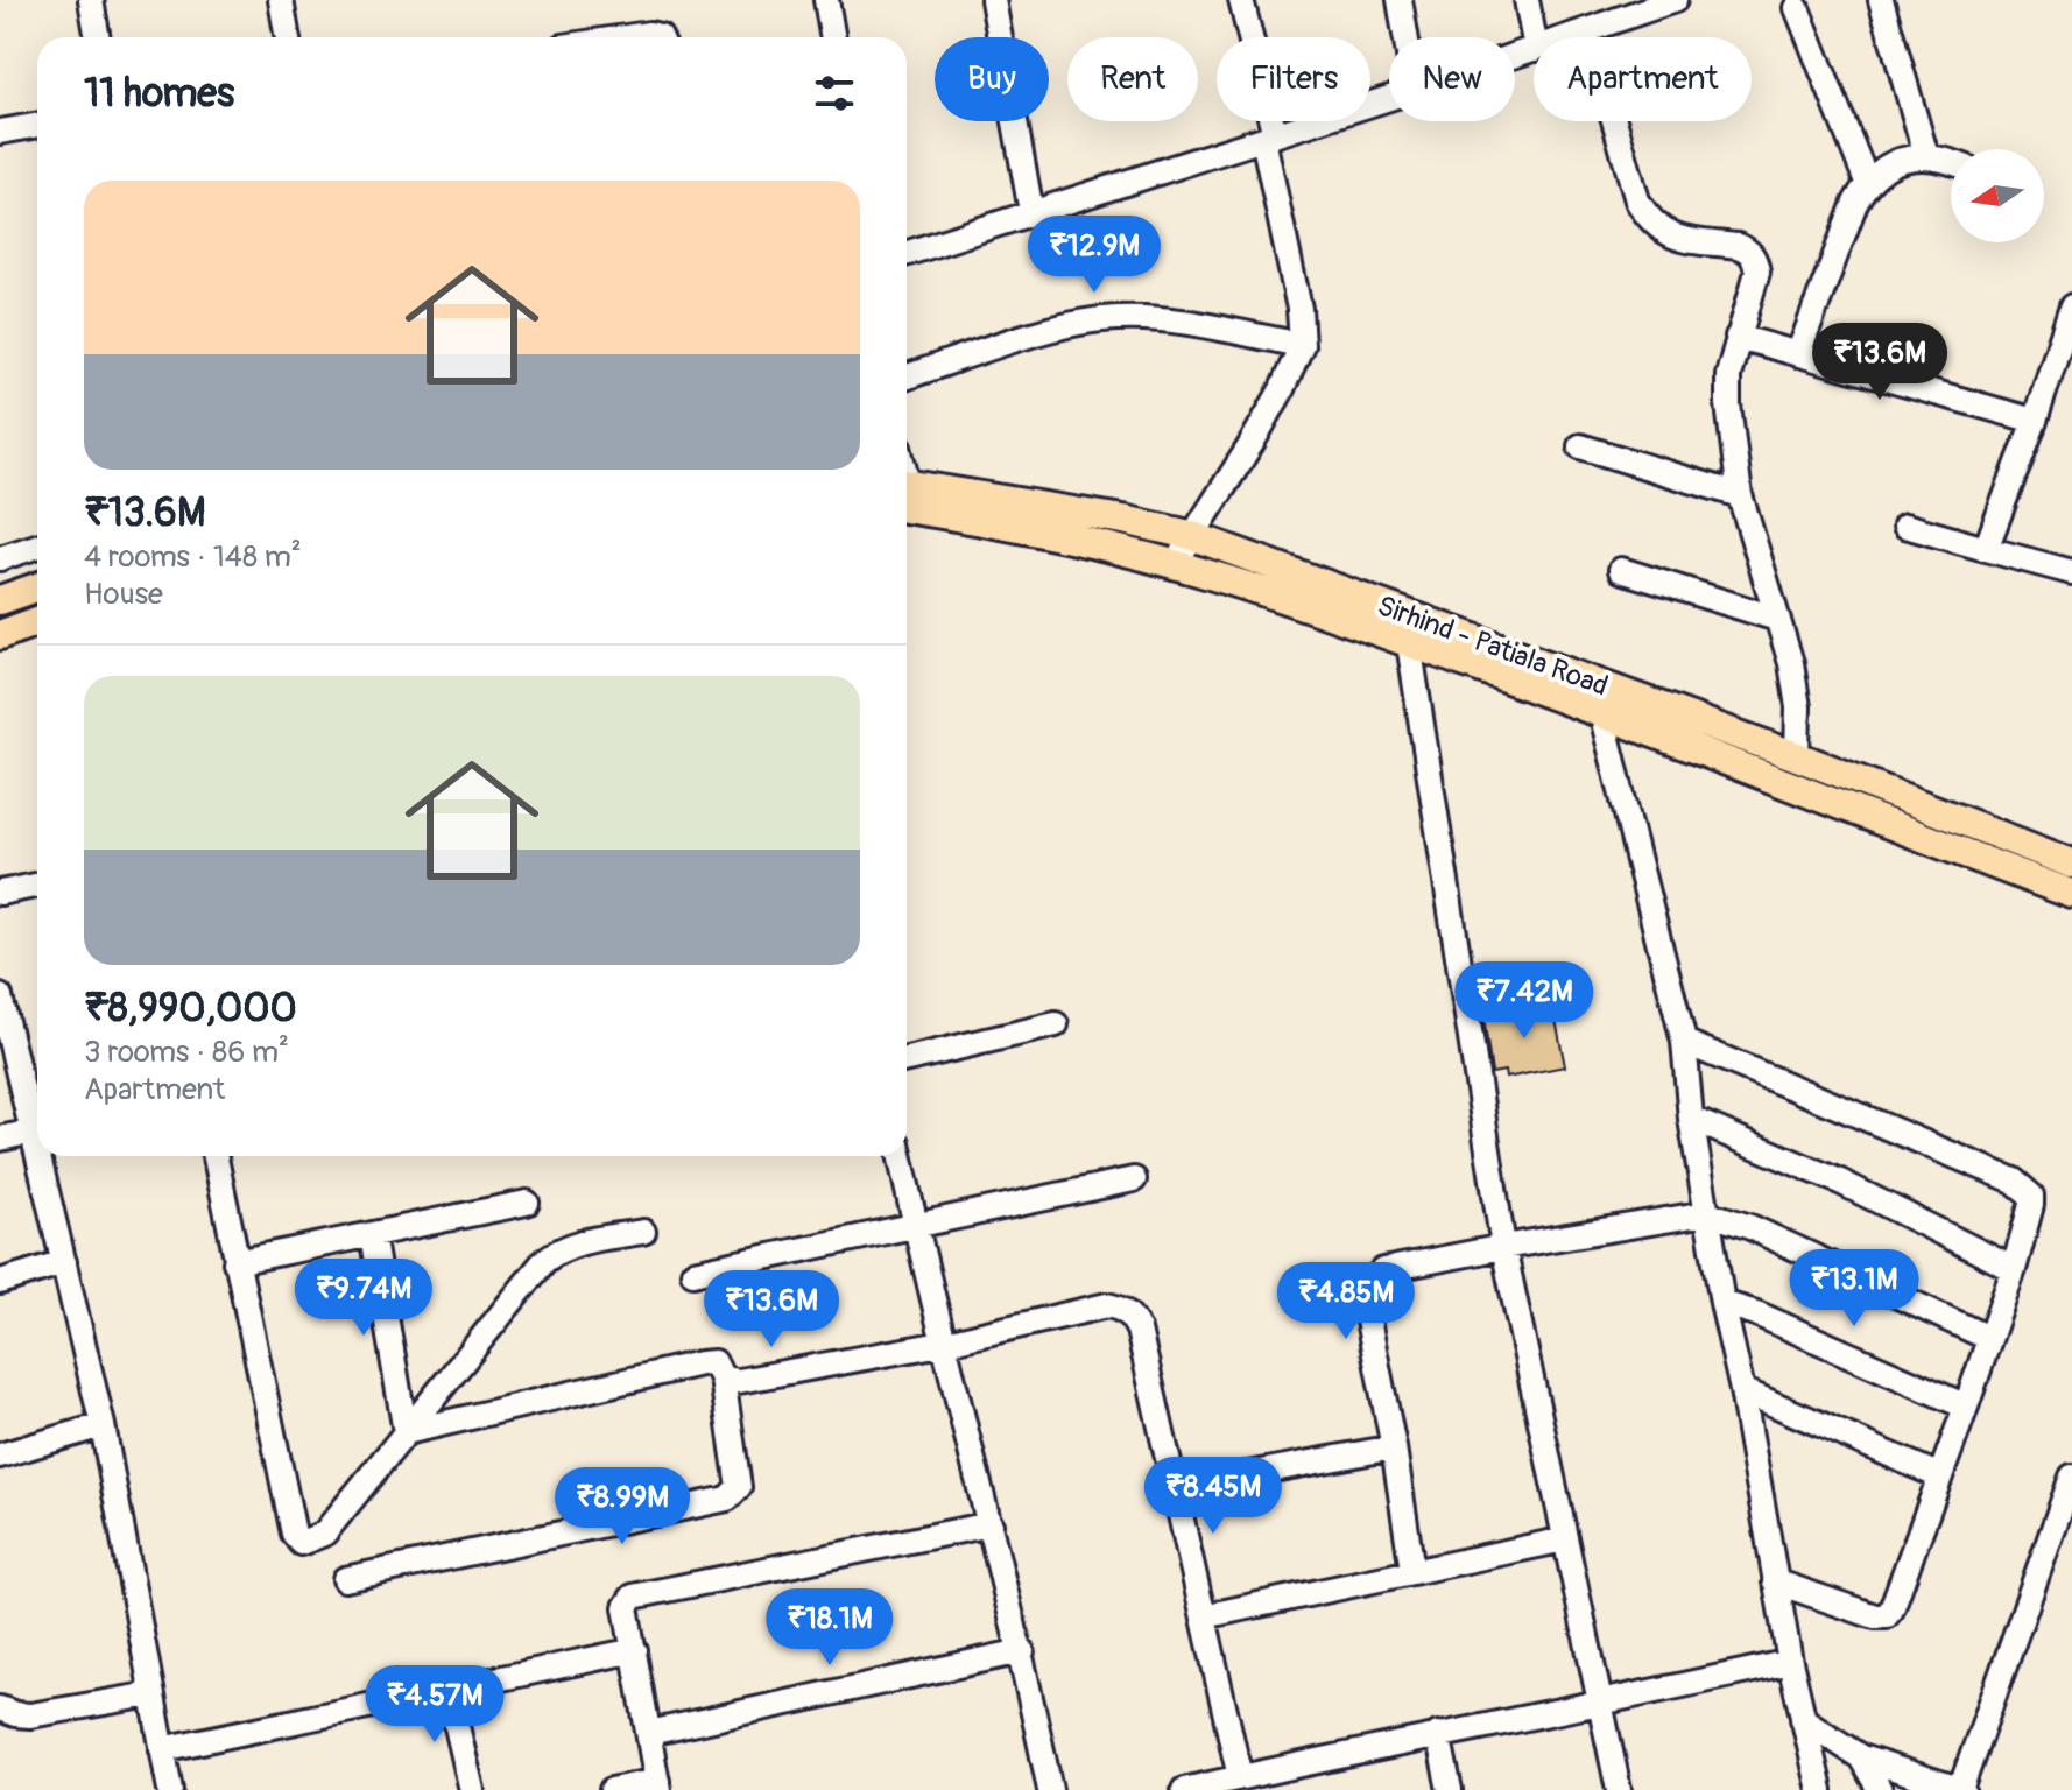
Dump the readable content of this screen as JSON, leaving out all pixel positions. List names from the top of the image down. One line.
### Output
{"streets":{"main road":["Sirhind - Patiala Road"]},"north":"left","page":{"chip":["Buy","Rent","Filters","New","Apartment"],"heading":"11 homes","list":[{"name":"₹13.6M","note":"4 rooms · 148 m² · House"},{"name":"₹8,990,000","note":"3 rooms · 86 m² · Apartment"}],"price":["₹12.9M","₹13.6M","₹7.42M","₹13.1M","₹9.74M","₹4.85M","₹13.6M","₹8.45M","₹8.99M","₹18.1M","₹4.57M"]}}
